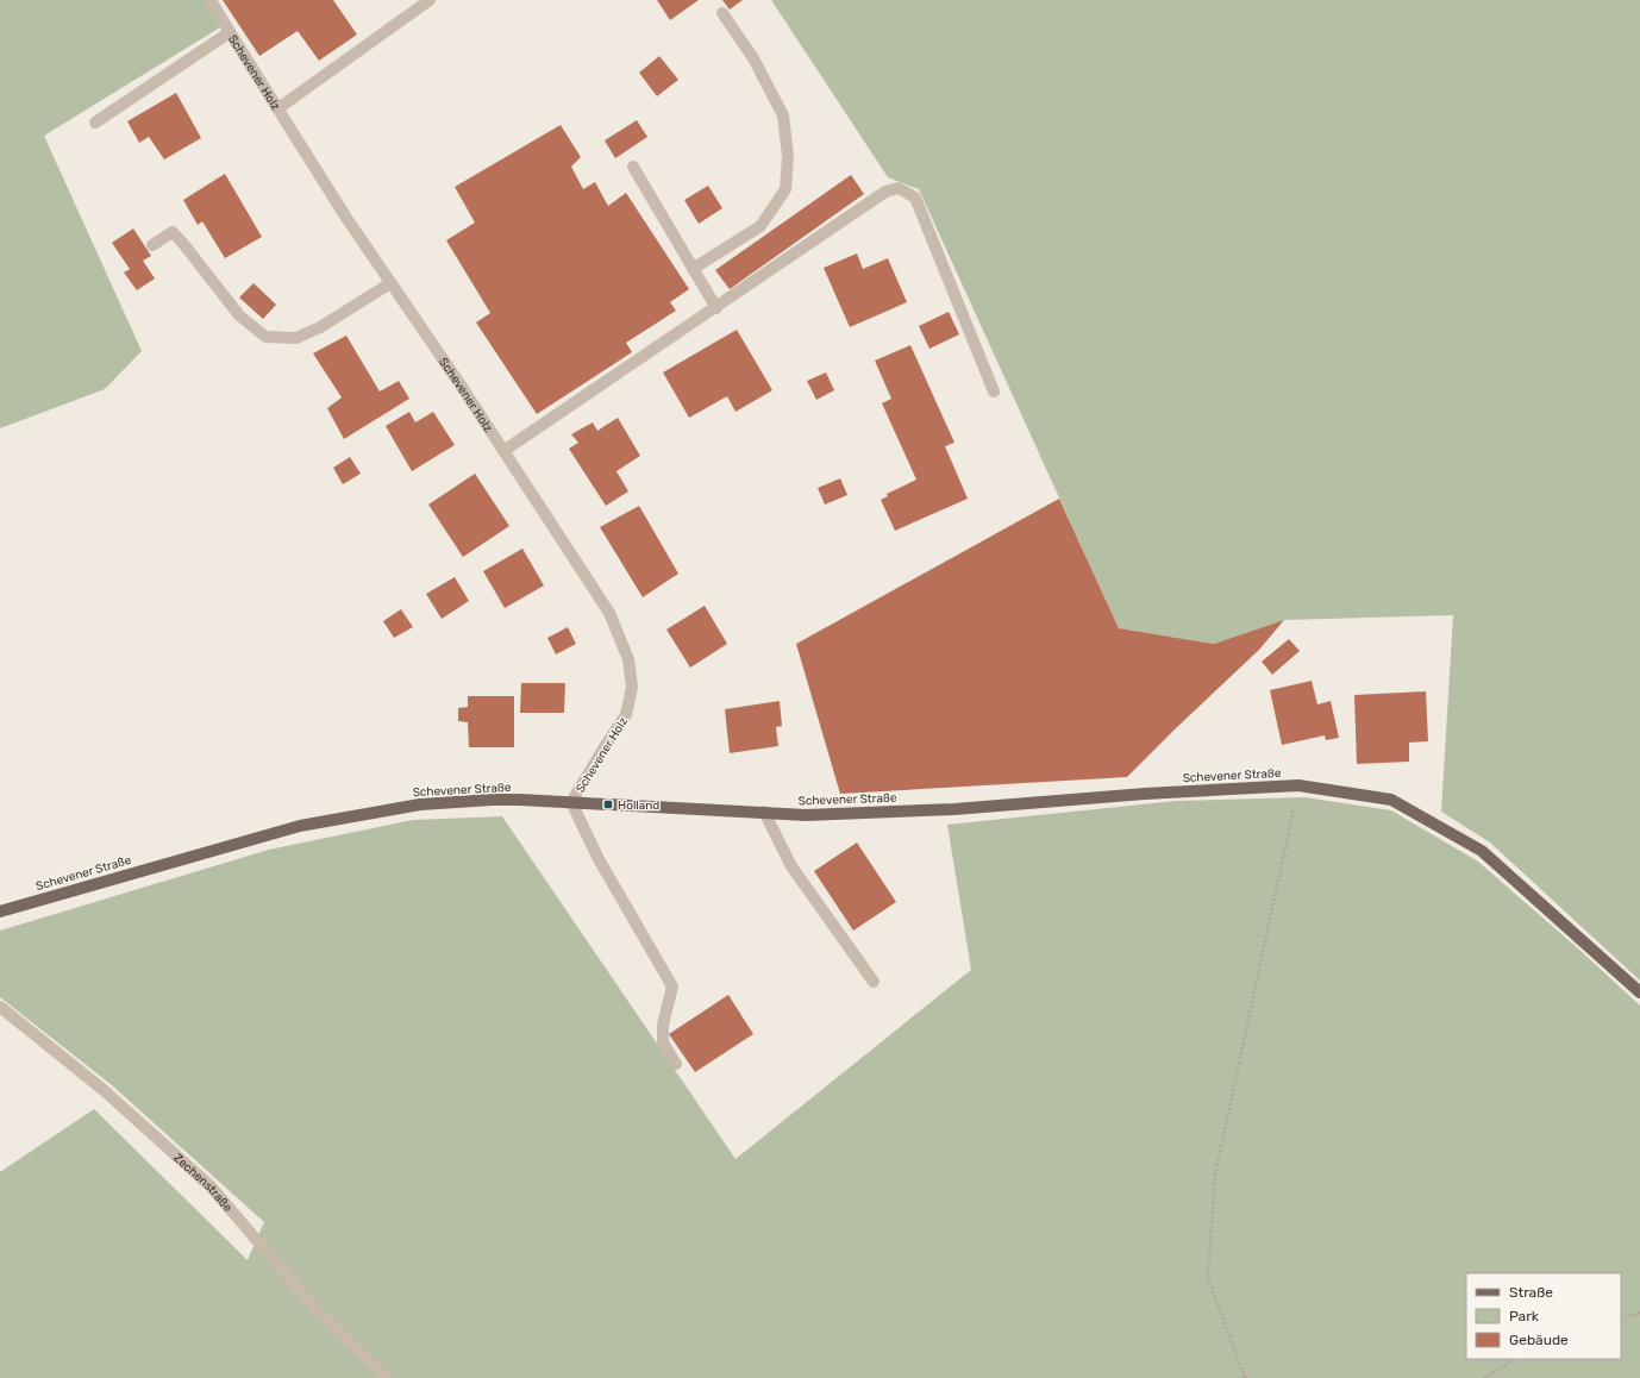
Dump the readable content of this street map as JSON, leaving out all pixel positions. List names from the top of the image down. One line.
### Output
{"streets":{"main road":["Schevener Straße"],"street":["Schevener Holz","Zechenstraße"]},"crossings":[["Schevener Holz","Schevener Straße"]],"places":{"transit":["Holland"]},"legend":["Straße","Park","Gebäude"]}
